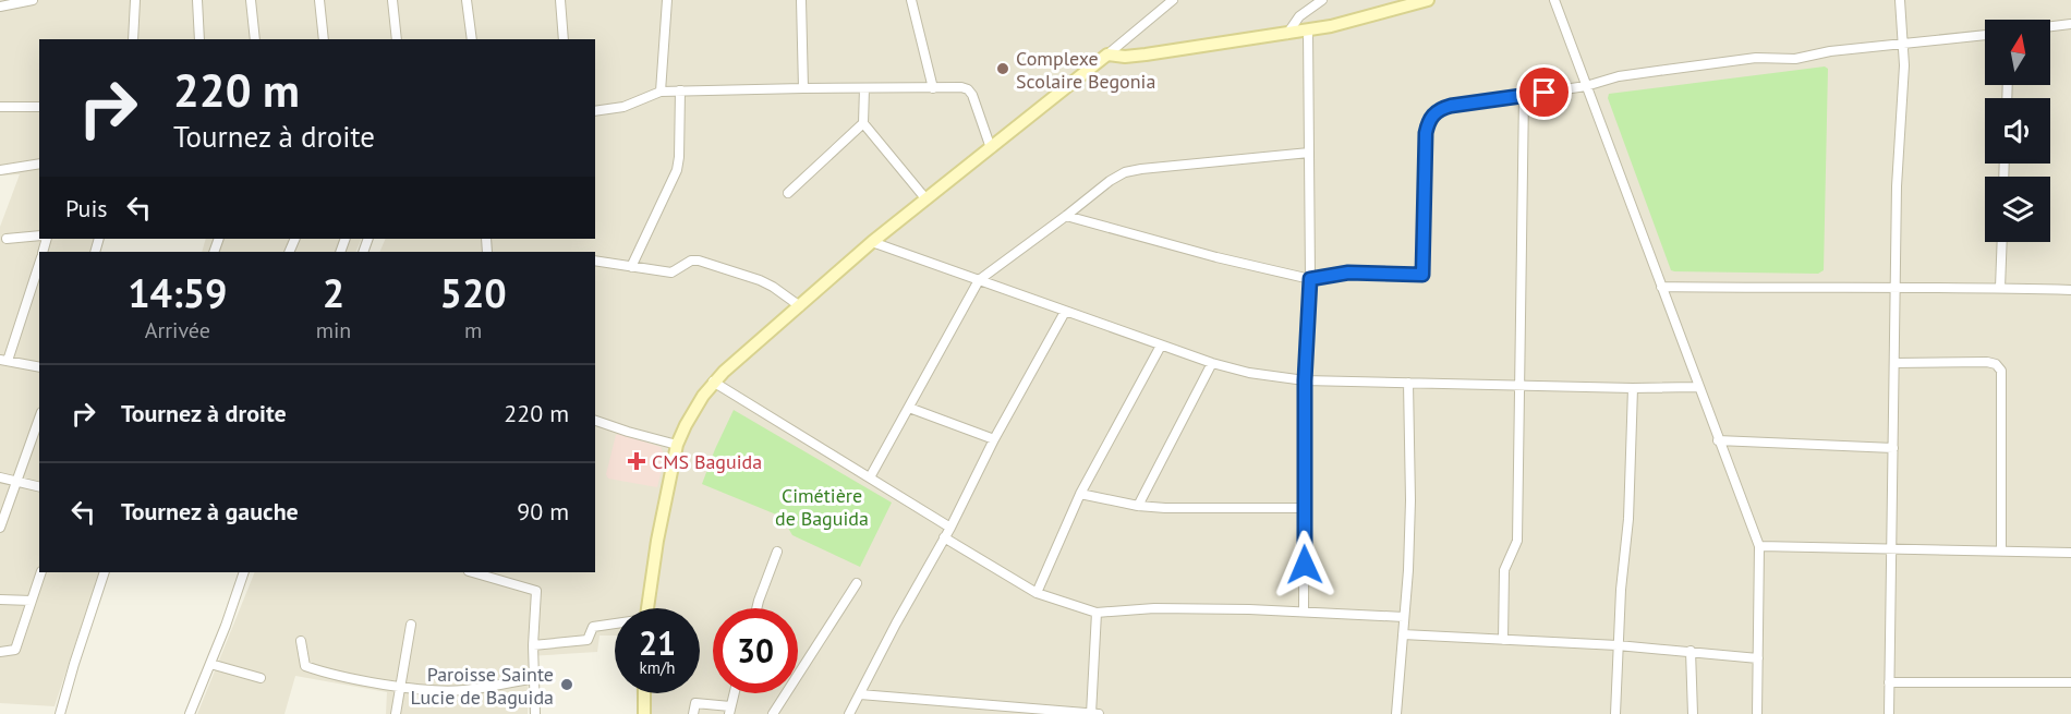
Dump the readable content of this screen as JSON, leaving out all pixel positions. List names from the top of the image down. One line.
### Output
{"parks":["Cimétière de Baguida"],"places":{"other":["Complexe Scolaire Begonia","Paroisse Sainte Lucie de Baguida"],"health":["CMS Baguida"]},"north":"top","page":{"turn":["220 m","Tournez à droite"],"then":"Puis","eta":["14:59","Arrivée","2","min","520","m"],"list":[{"name":"Tournez à droite","value":"220 m"},{"name":"Tournez à gauche","value":"90 m"}],"speed":"21 km/h","limit":"30"}}
